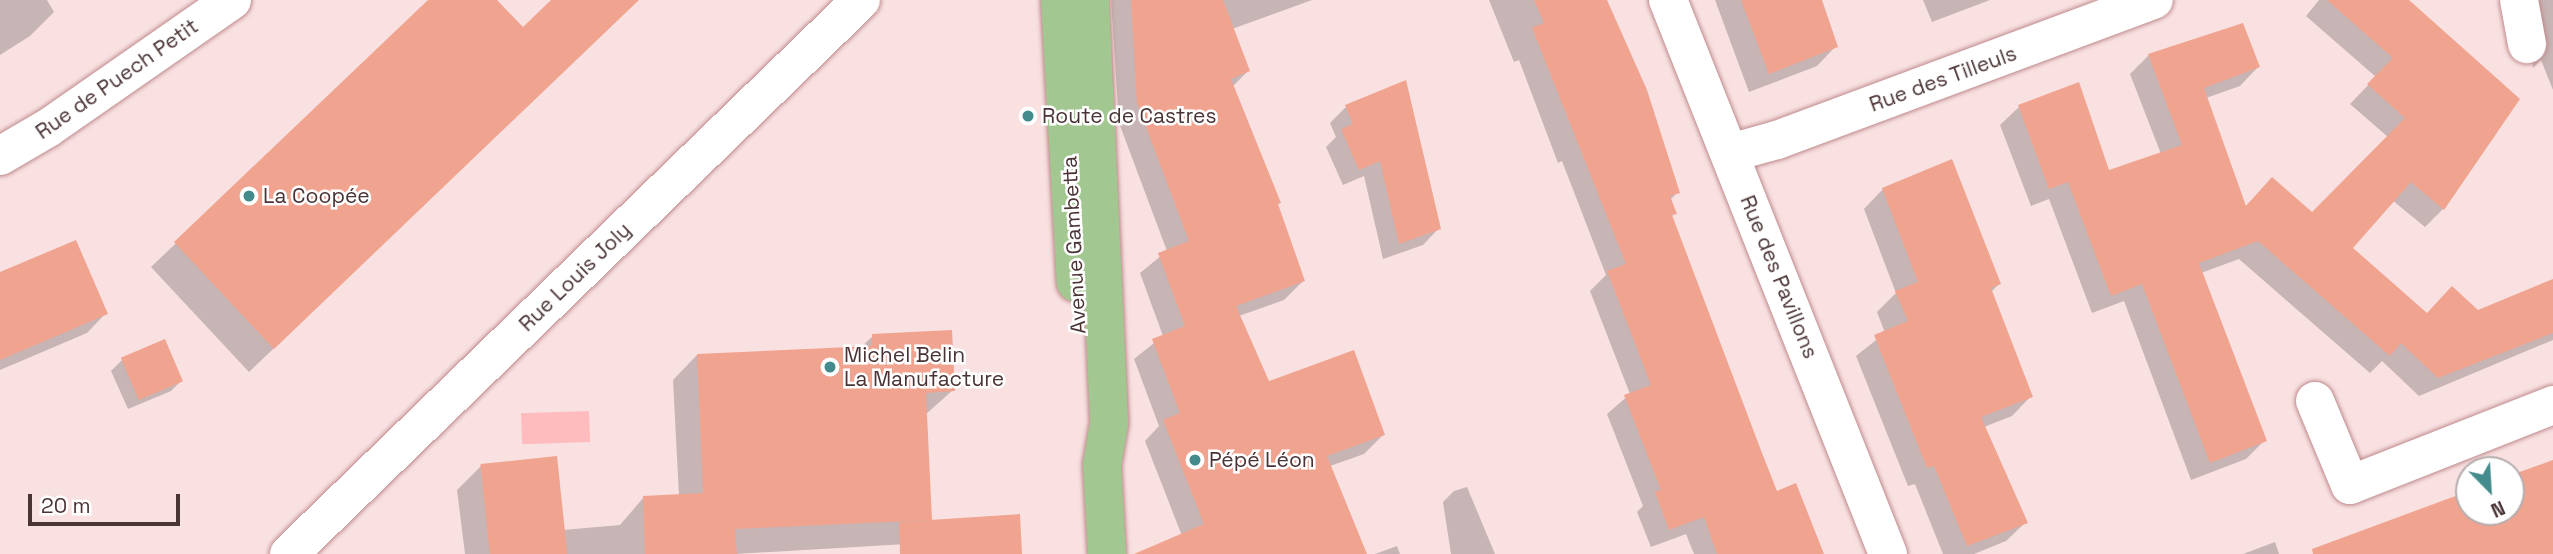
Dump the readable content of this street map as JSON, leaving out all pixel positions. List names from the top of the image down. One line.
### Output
{"streets":{"main road":["Avenue Gambetta"],"street":["Rue de Puech Petit","Rue des Tilleuls","Rue Louis Joly","Rue des Pavillons"]},"crossings":[["Rue des Tilleuls","Rue des Pavillons"]],"places":["Route de Castres","La Coopée","Michel Belin La Manufacture","Pépé Léon"],"scale_bar":"20 m","north":"bottom right"}
